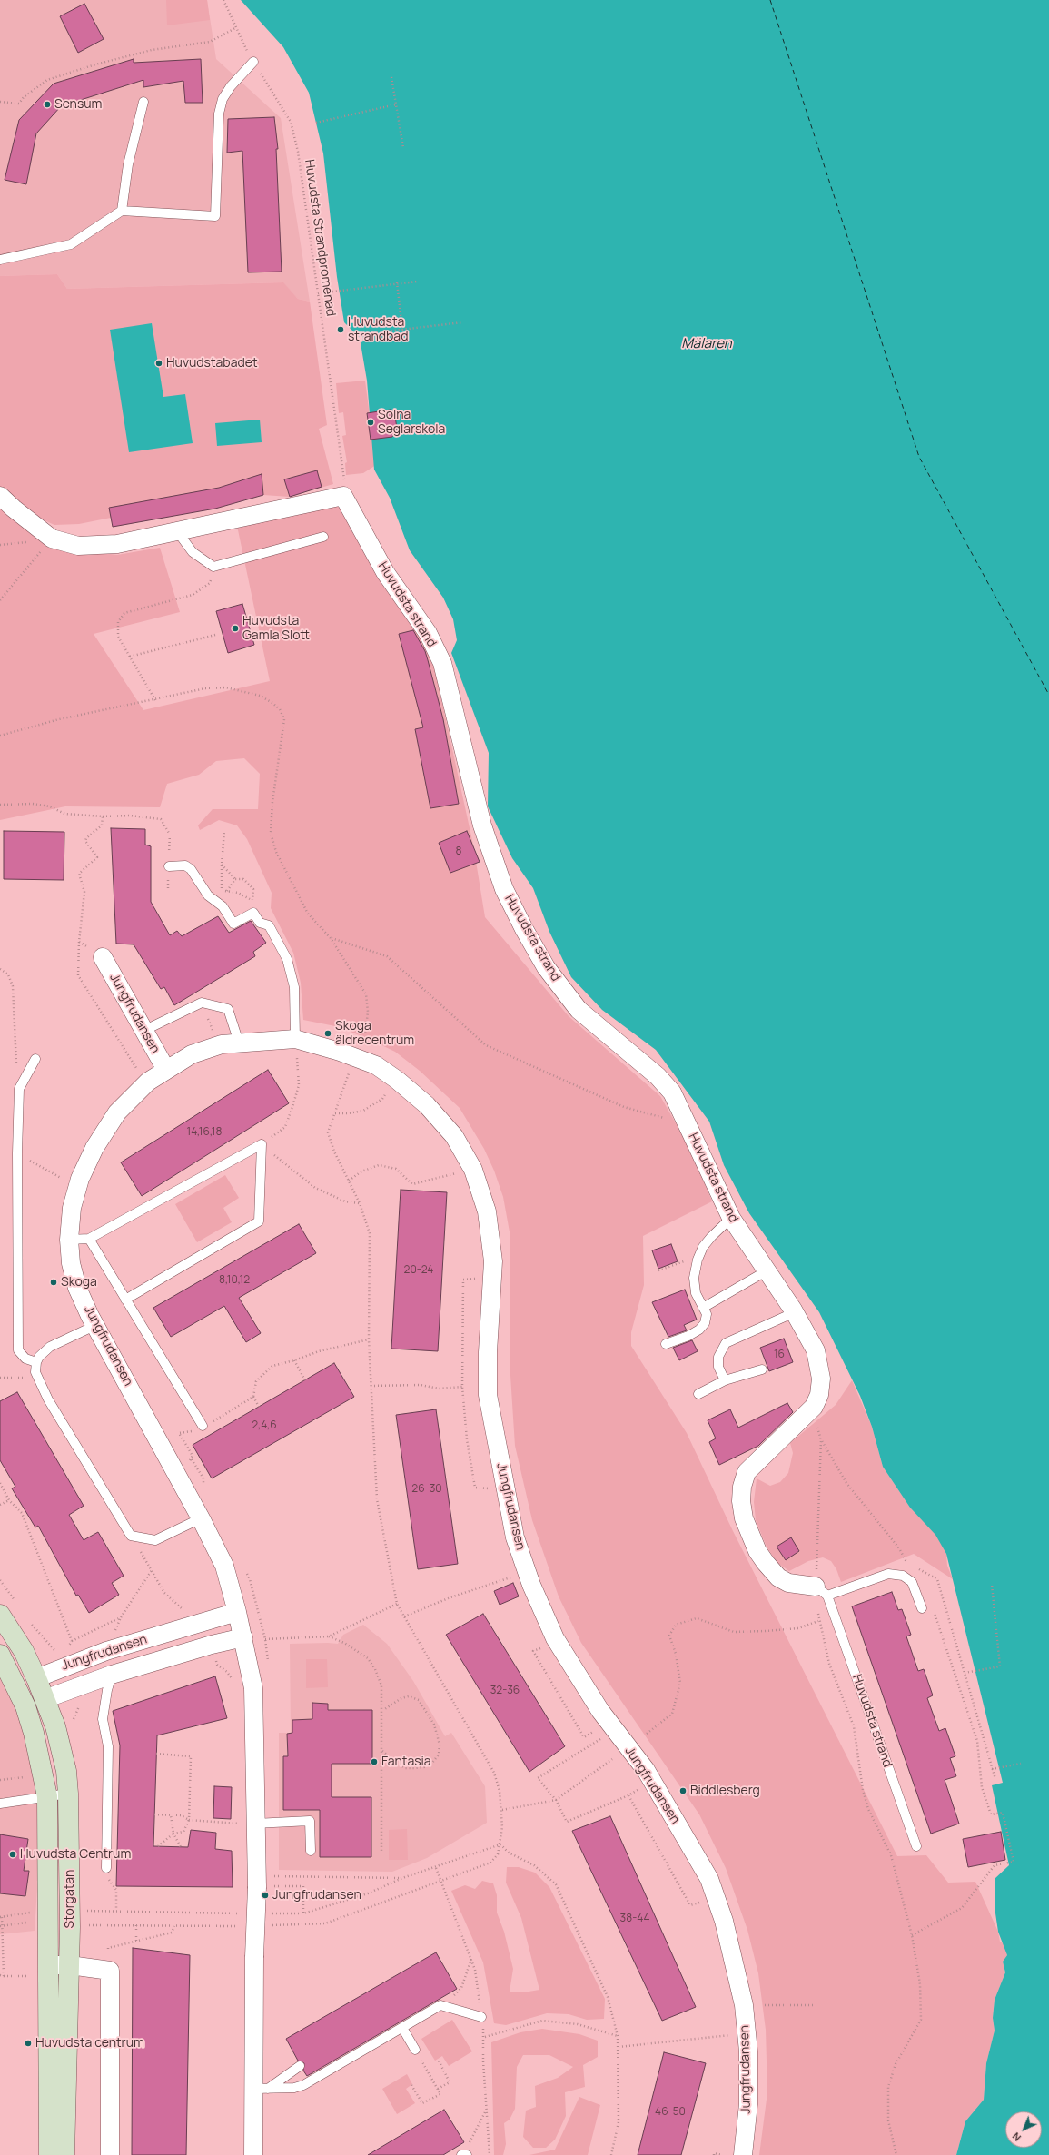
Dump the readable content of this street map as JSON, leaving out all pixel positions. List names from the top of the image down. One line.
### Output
{"streets":{"street":["Huvudsta strand","Jungfrudansen","Storgatan"],"path":["Huvudsta Strandpromenad"]},"crossings":[["Huvudsta Strandpromenad","Huvudsta strand"],["Jungfrudansen","Storgatan"]],"water":["Mälaren"],"places":["Sensum","Huvudsta strandbad","Huvudstabadet","Solna Seglarskola","Huvudsta Gamla Slott","Skoga äldrecentrum","Skoga","Fantasia","Biddlesberg","Huvudsta Centrum","Jungfrudansen","Huvudsta centrum"],"house_numbers":["8","14,16,18","20-24","8,10,12","16","2,4,6","26-30","32-36","38-44","46-50"],"north":"bottom left"}
